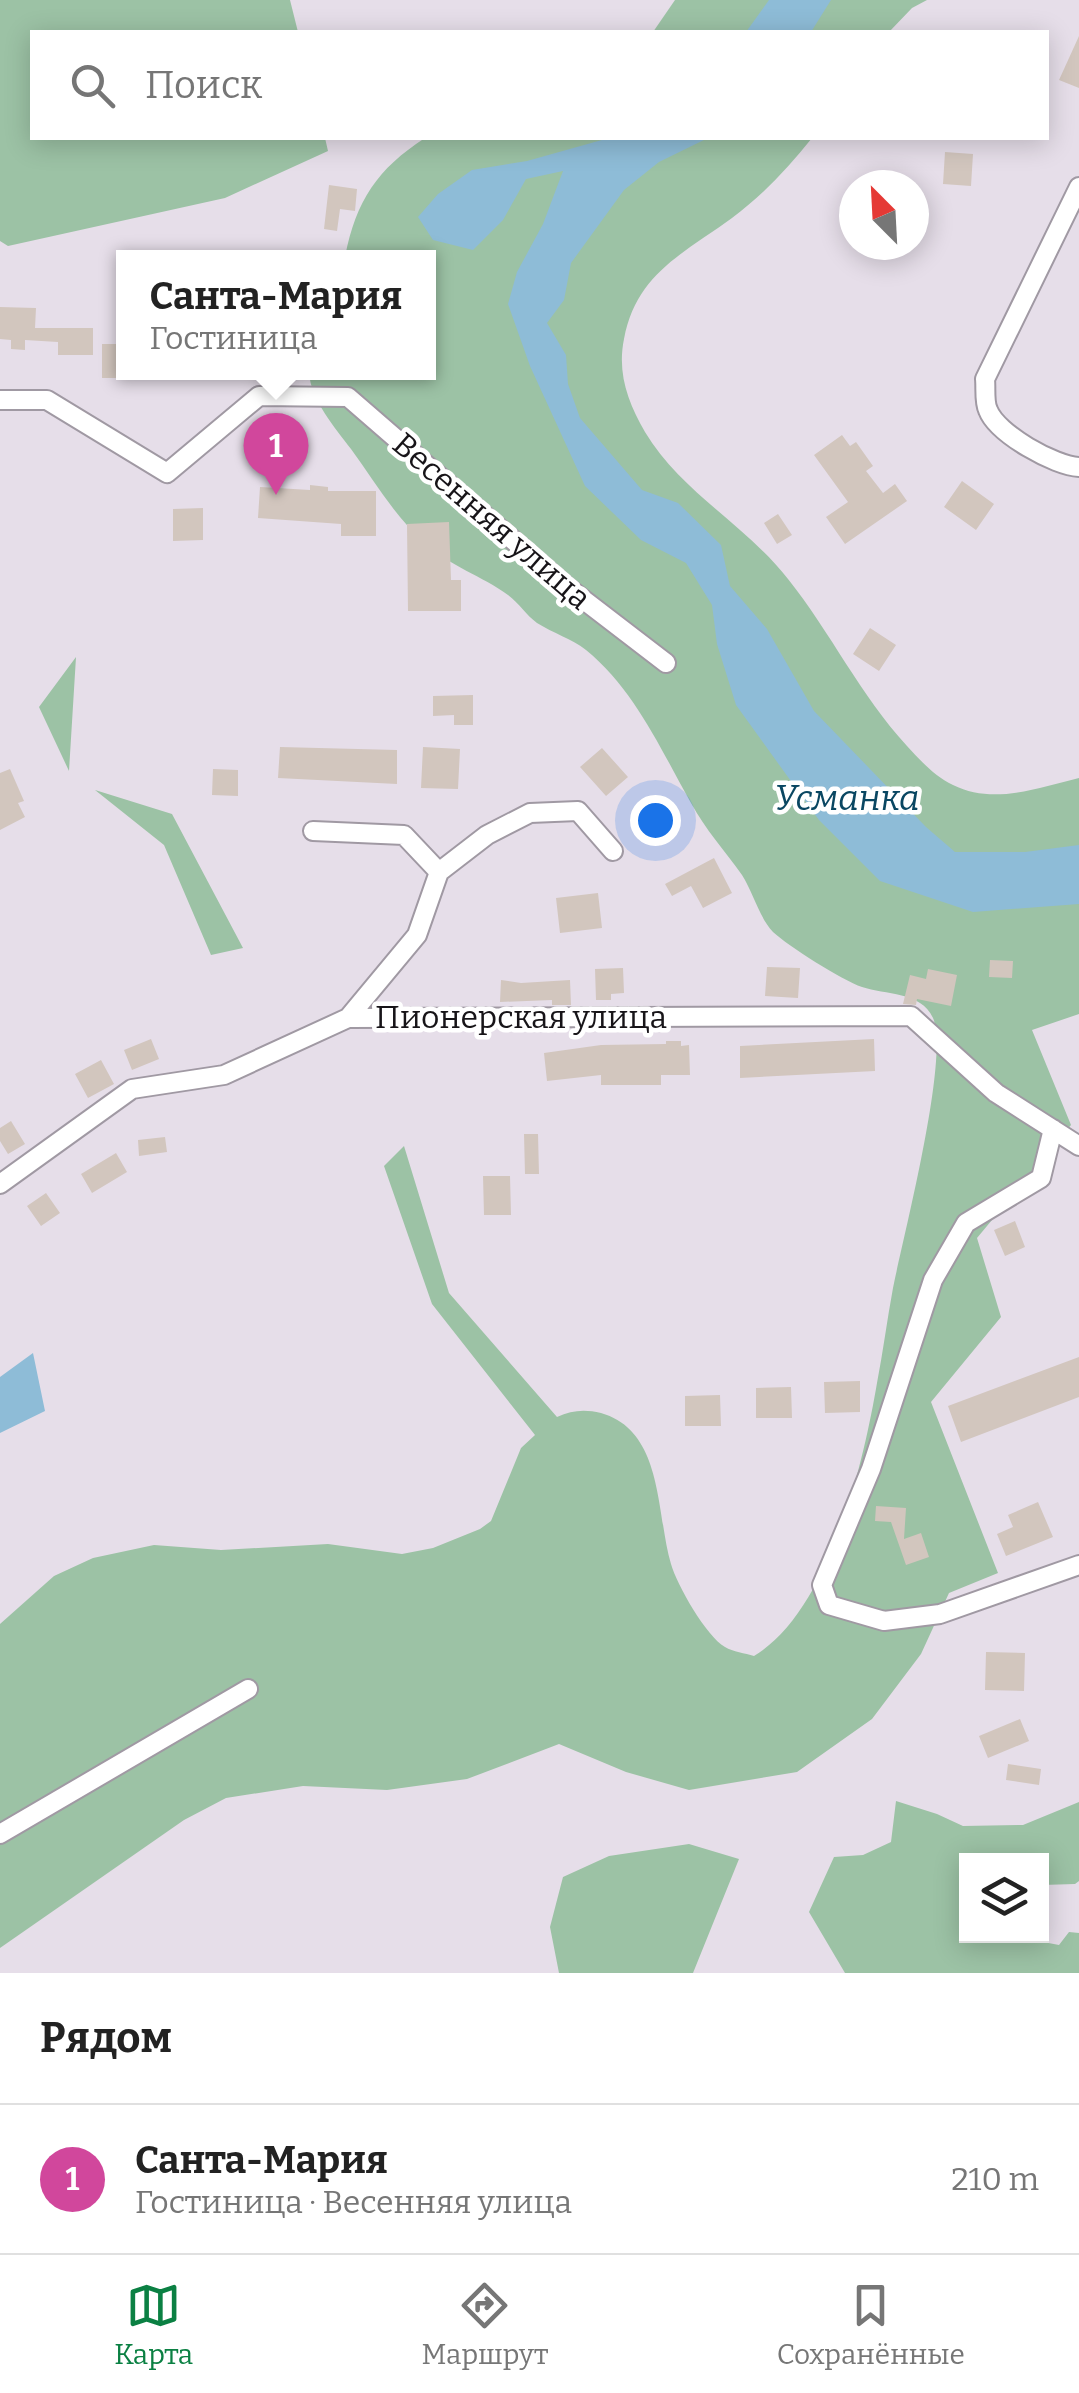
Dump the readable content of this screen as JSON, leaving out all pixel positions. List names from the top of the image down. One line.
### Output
{"streets":{"street":["Весенняя улица","Пионерская улица"]},"water":["Усманка"],"north":"top left","page":{"search":"Поиск","popup":["Санта-Мария","Гостиница"],"pins":"1","heading":"Рядом","list":[{"mark":"1","name":"Санта-Мария","note":"Гостиница · Весенняя улица","value":"210 m"}],"nav":["Карта","Маршрут","Сохранённые"]}}
